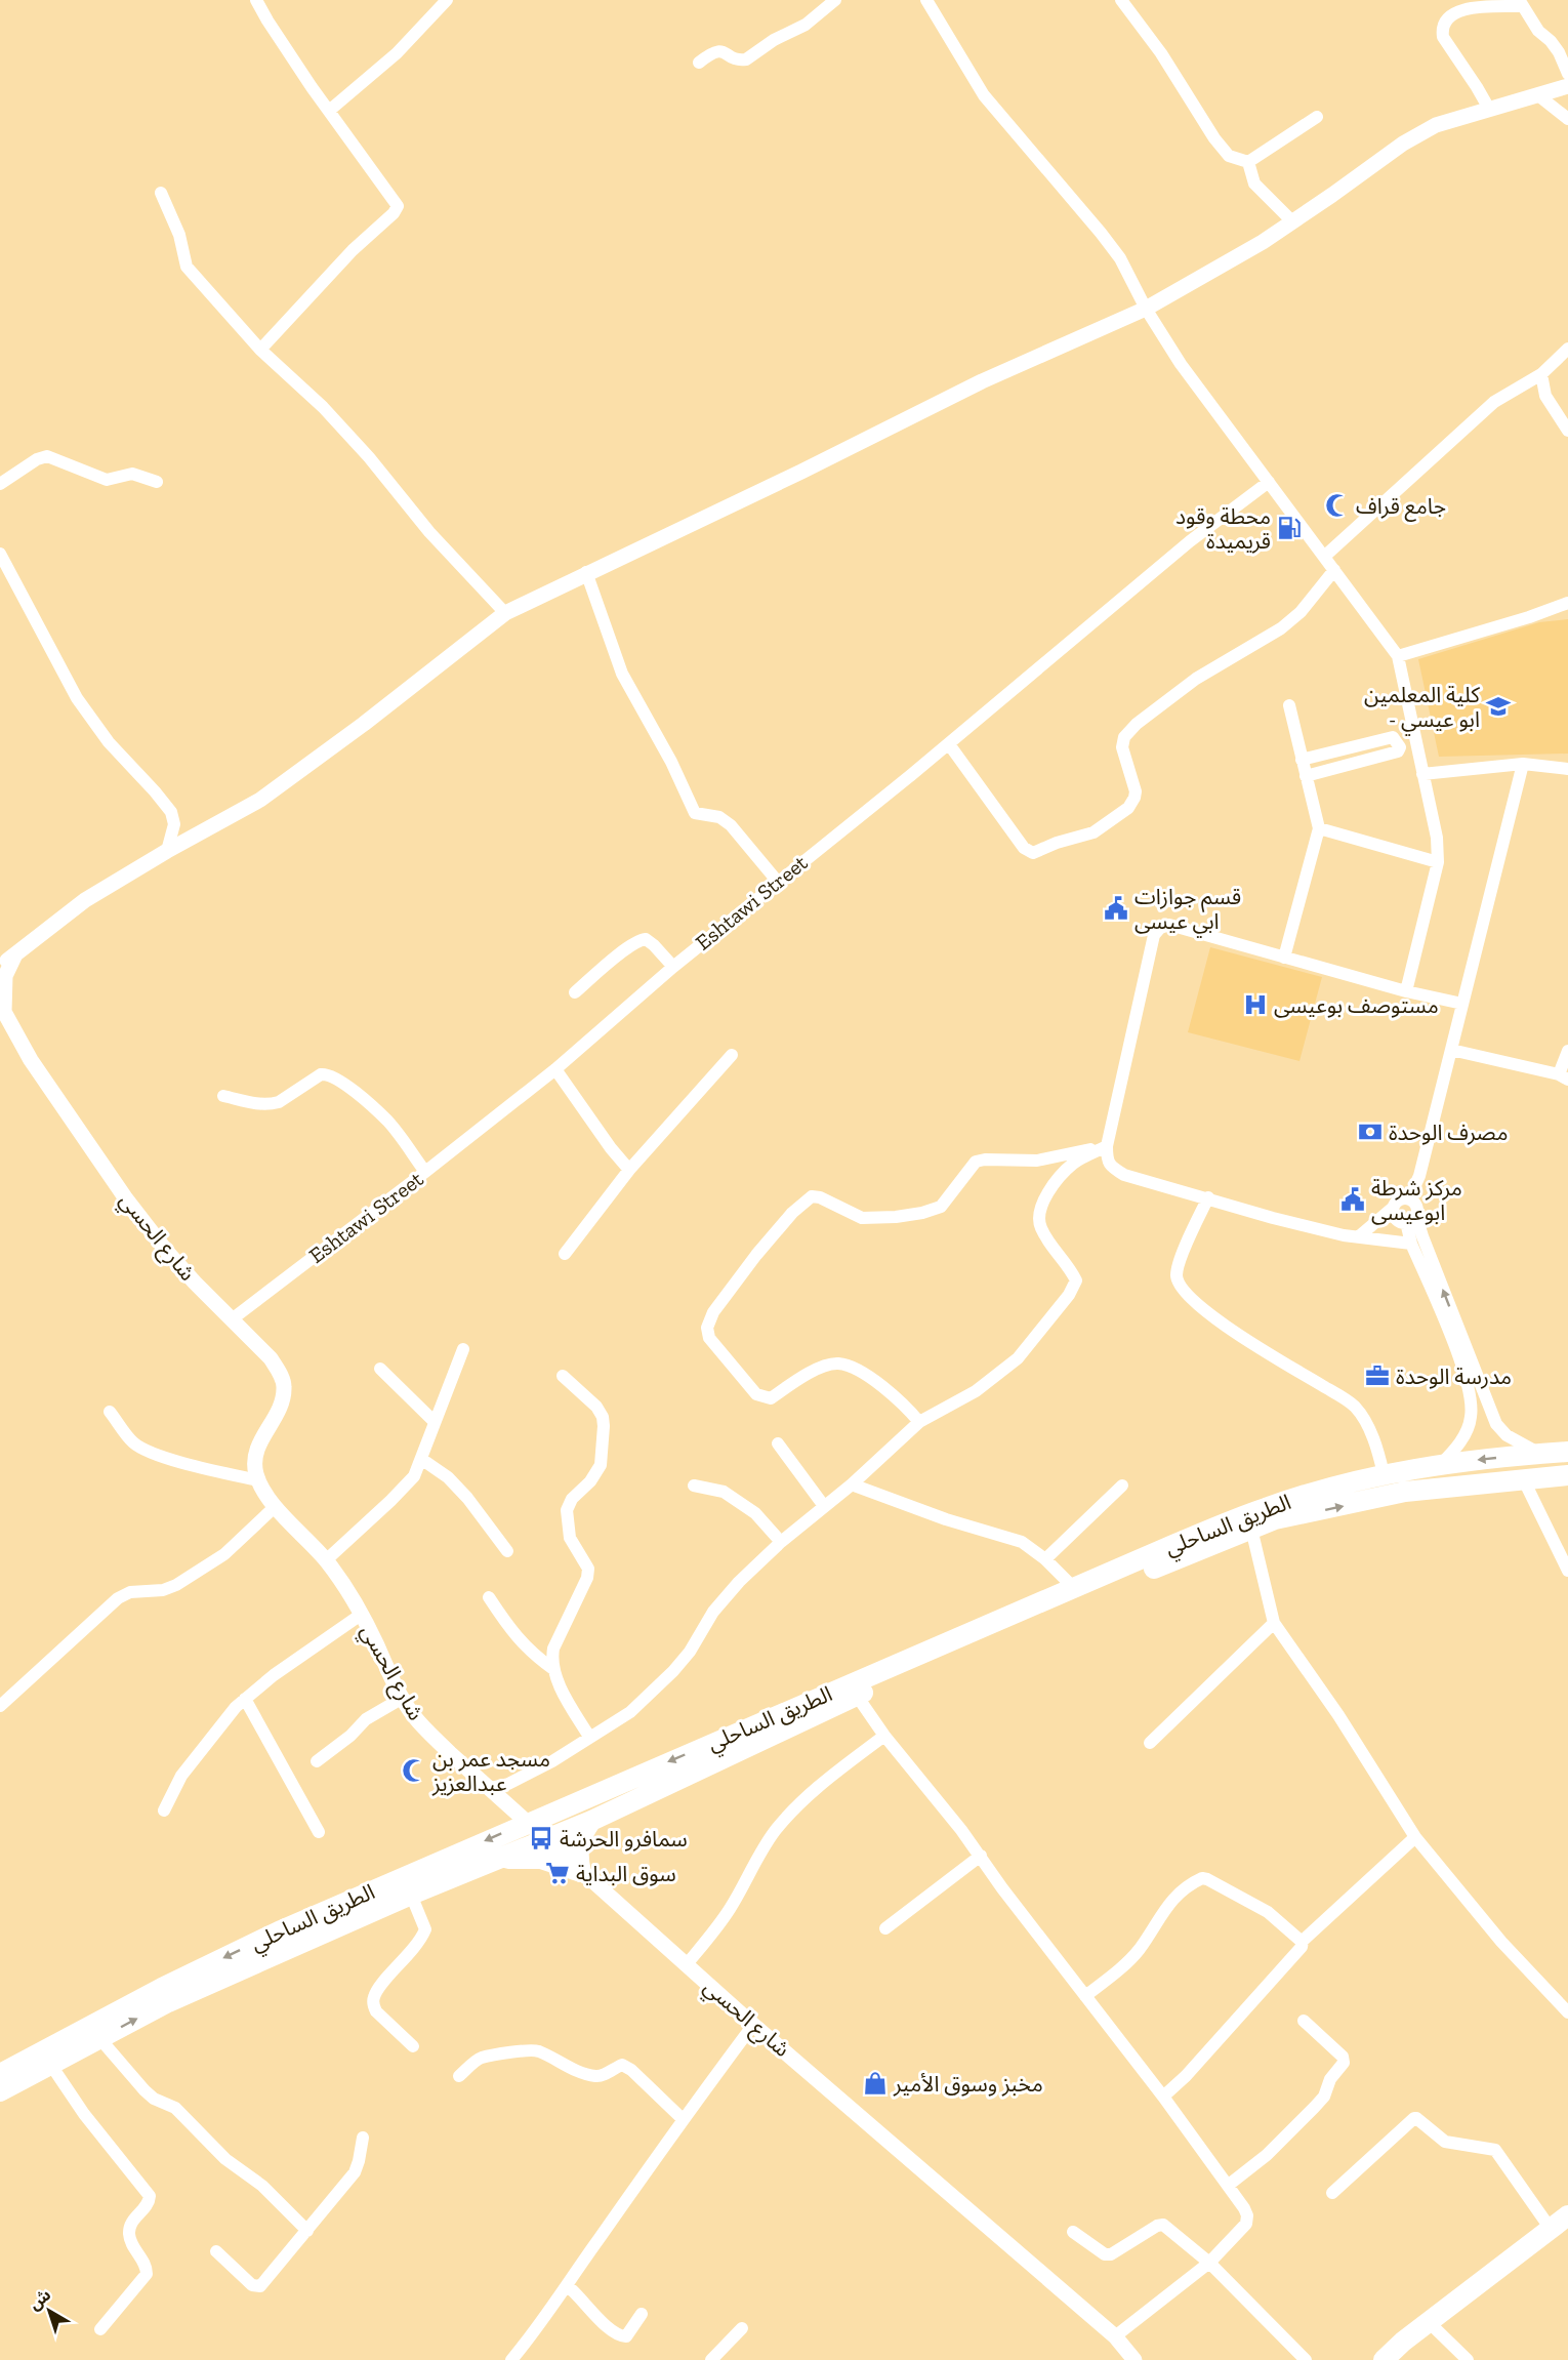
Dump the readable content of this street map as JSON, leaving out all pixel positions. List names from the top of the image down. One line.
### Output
{"streets":{"main road":["الطريق الساحلي"],"street":["Eshtawi Street","شارع الحسي"]},"crossings":[["Eshtawi Street","شارع الحسي"],["شارع الحسي","الطريق الساحلي"]],"places":{"mosque":["جامع قراف","مسجد عمر بن عبدالعزيز"],"fuel station":["محطة وقود قريميدة"],"school or university":["كلية المعلمين - ابو عيسي"],"public building":["قسم جوازات ابي عيسى","مركز شرطة ابوعيسى"],"hospital":["مستوصف بوعيسى"],"bank":["مصرف الوحدة"],"office":["مدرسة الوحدة"],"bus stop":["سمافرو الحرشة"],"supermarket":["سوق البداية"],"shop":["مخبز وسوق الأمير"]},"north":"top left"}
